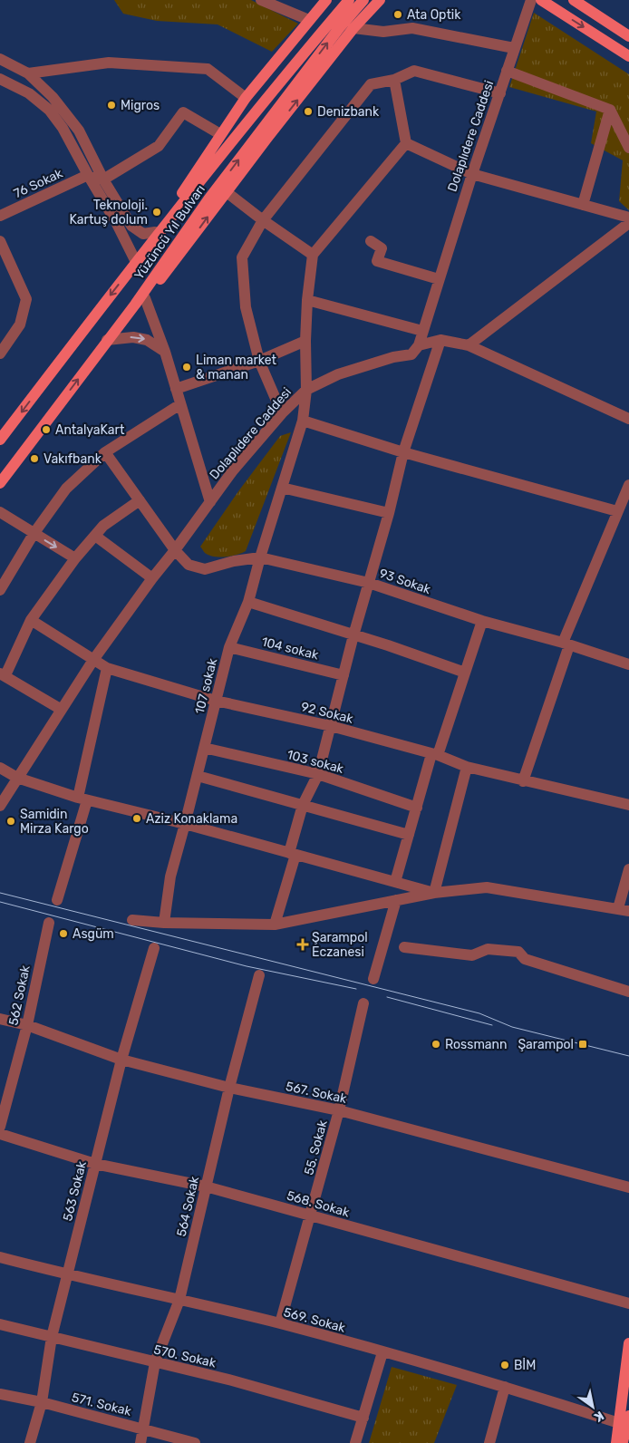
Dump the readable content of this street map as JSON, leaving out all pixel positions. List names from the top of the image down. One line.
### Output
{"streets":{"main road":["Yüzüncü Yıl Bulvarı"],"street":["Dolaplıdere Caddesi","76 Sokak","93 Sokak","104 sokak","107 sokak","92 Sokak","103 sokak","562 Sokak","567. Sokak","55. Sokak","563 Sokak","568. Sokak","564 Sokak","569. Sokak","570. Sokak","571. Sokak"]},"crossings":[["Dolaplıdere Caddesi","93 Sokak"],["Dolaplıdere Caddesi","107 sokak"],["Dolaplıdere Caddesi","92 Sokak"],["93 Sokak","107 sokak"],["104 sokak","107 sokak"],["107 sokak","92 Sokak"],["107 sokak","103 sokak"],["562 Sokak","567. Sokak"],["567. Sokak","55. Sokak"],["567. Sokak","563 Sokak"],["567. Sokak","564 Sokak"],["55. Sokak","568. Sokak"],["55. Sokak","569. Sokak"],["563 Sokak","568. Sokak"],["563 Sokak","569. Sokak"],["563 Sokak","570. Sokak"],["563 Sokak","571. Sokak"],["568. Sokak","564 Sokak"],["564 Sokak","569. Sokak"],["564 Sokak","570. Sokak"],["564 Sokak","571. Sokak"]],"places":{"other":["Ata Optik","Migros","Denizbank","Teknoloji. Kartuş dolum","Liman market & manan","AntalyaKart","Vakıfbank","Aziz Konaklama","Samidin Mirza Kargo","Asgüm","Rossmann","BİM"],"health":["Şarampol Eczanesi"],"transit":["Şarampol"]},"north":"bottom right"}
